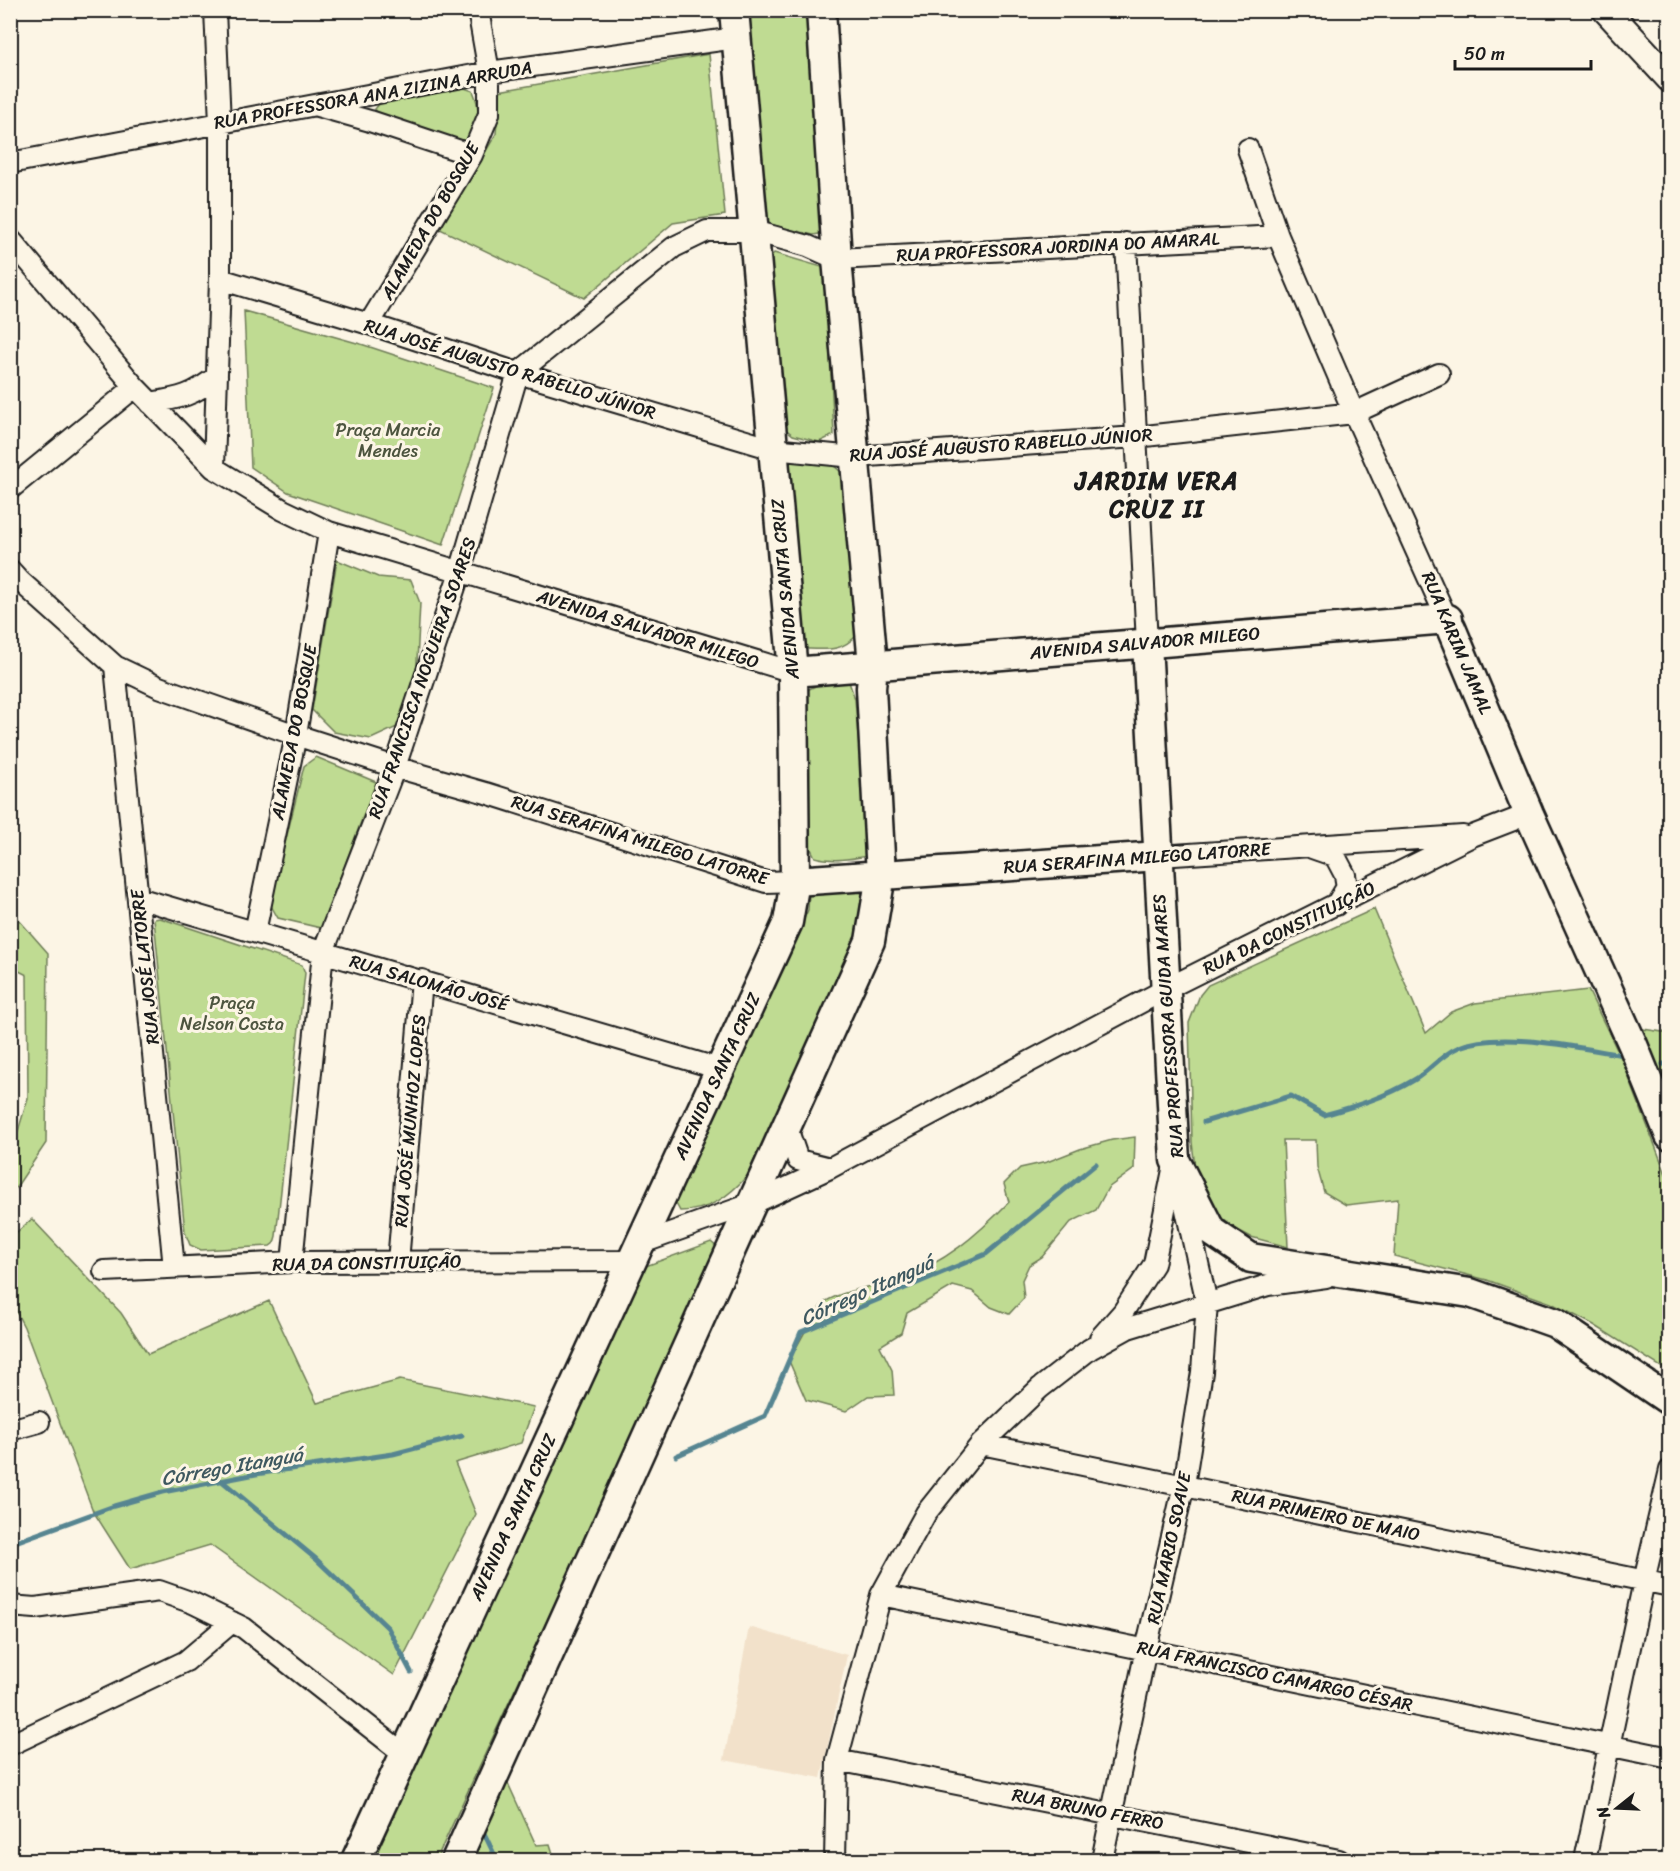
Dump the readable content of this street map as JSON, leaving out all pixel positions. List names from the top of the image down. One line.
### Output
{"streets":{"main road":["AVENIDA SANTA CRUZ","AVENIDA SALVADOR MILEGO","RUA KARIM JAMAL","RUA SERAFINA MILEGO LATORRE","RUA PROFESSORA GUIDA MARES"],"street":["RUA PROFESSORA ANA ZIZINA ARRUDA","ALAMEDA DO BOSQUE","RUA PROFESSORA JORDINA DO AMARAL","RUA JOSÉ AUGUSTO RABELLO JÚNIOR","RUA FRANCISCA NOGUEIRA SOARES","RUA DA CONSTITUIÇÃO","RUA JOSÉ LATORRE","RUA SALOMÃO JOSÉ","RUA JOSÉ MUNHOZ LOPES","RUA PRIMEIRO DE MAIO","RUA MARIO SOAVE","RUA FRANCISCO CAMARGO CÉSAR","RUA BRUNO FERRO"]},"crossings":[["RUA PROFESSORA ANA ZIZINA ARRUDA","ALAMEDA DO BOSQUE"],["RUA PROFESSORA ANA ZIZINA ARRUDA","AVENIDA SANTA CRUZ"],["ALAMEDA DO BOSQUE","RUA JOSÉ AUGUSTO RABELLO JÚNIOR"],["ALAMEDA DO BOSQUE","AVENIDA SALVADOR MILEGO"],["ALAMEDA DO BOSQUE","RUA SERAFINA MILEGO LATORRE"],["ALAMEDA DO BOSQUE","RUA SALOMÃO JOSÉ"],["RUA PROFESSORA JORDINA DO AMARAL","RUA KARIM JAMAL"],["RUA PROFESSORA JORDINA DO AMARAL","RUA PROFESSORA GUIDA MARES"],["RUA JOSÉ AUGUSTO RABELLO JÚNIOR","AVENIDA SANTA CRUZ"],["RUA JOSÉ AUGUSTO RABELLO JÚNIOR","RUA KARIM JAMAL"],["RUA JOSÉ AUGUSTO RABELLO JÚNIOR","RUA FRANCISCA NOGUEIRA SOARES"],["RUA JOSÉ AUGUSTO RABELLO JÚNIOR","RUA PROFESSORA GUIDA MARES"],["AVENIDA SANTA CRUZ","AVENIDA SALVADOR MILEGO"],["AVENIDA SANTA CRUZ","RUA SERAFINA MILEGO LATORRE"],["AVENIDA SANTA CRUZ","RUA DA CONSTITUIÇÃO"],["AVENIDA SANTA CRUZ","RUA SALOMÃO JOSÉ"],["AVENIDA SALVADOR MILEGO","RUA KARIM JAMAL"],["AVENIDA SALVADOR MILEGO","RUA FRANCISCA NOGUEIRA SOARES"],["AVENIDA SALVADOR MILEGO","RUA PROFESSORA GUIDA MARES"],["RUA KARIM JAMAL","RUA DA CONSTITUIÇÃO"],["RUA FRANCISCA NOGUEIRA SOARES","RUA SERAFINA MILEGO LATORRE"],["RUA FRANCISCA NOGUEIRA SOARES","RUA DA CONSTITUIÇÃO"],["RUA FRANCISCA NOGUEIRA SOARES","RUA SALOMÃO JOSÉ"],["RUA SERAFINA MILEGO LATORRE","RUA DA CONSTITUIÇÃO"],["RUA SERAFINA MILEGO LATORRE","RUA JOSÉ LATORRE"],["RUA SERAFINA MILEGO LATORRE","RUA PROFESSORA GUIDA MARES"],["RUA DA CONSTITUIÇÃO","RUA JOSÉ LATORRE"],["RUA DA CONSTITUIÇÃO","RUA PROFESSORA GUIDA MARES"],["RUA DA CONSTITUIÇÃO","RUA JOSÉ MUNHOZ LOPES"],["RUA JOSÉ LATORRE","RUA SALOMÃO JOSÉ"],["RUA SALOMÃO JOSÉ","RUA JOSÉ MUNHOZ LOPES"],["RUA PROFESSORA GUIDA MARES","RUA MARIO SOAVE"],["RUA PRIMEIRO DE MAIO","RUA MARIO SOAVE"],["RUA MARIO SOAVE","RUA FRANCISCO CAMARGO CÉSAR"],["RUA MARIO SOAVE","RUA BRUNO FERRO"]],"districts":["JARDIM VERA CRUZ II"],"water":["Córrego Itanguá"],"parks":["Praça Marcia Mendes","Praça Nelson Costa"],"scale_bar":"50 m","north":"left"}
